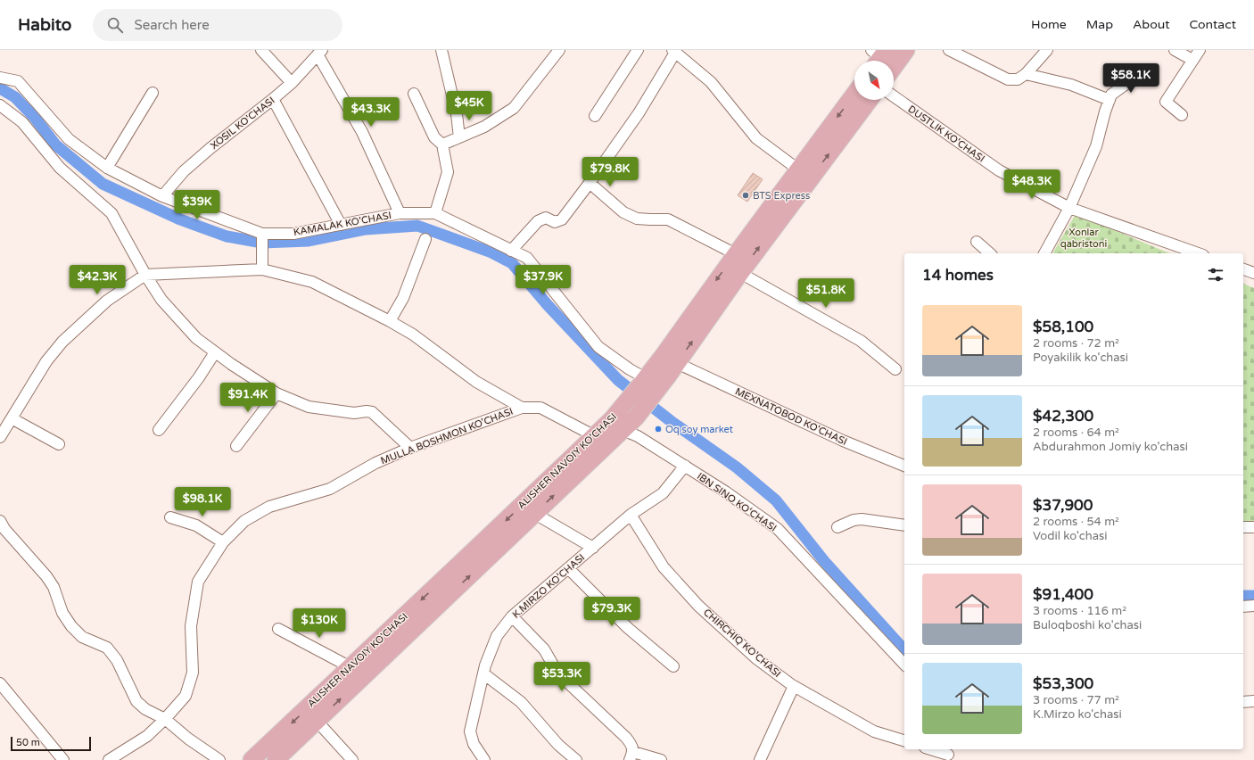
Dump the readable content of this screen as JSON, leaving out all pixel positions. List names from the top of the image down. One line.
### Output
{"streets":{"main road":["ALISHER NAVOIY KO'CHASI"],"street":["XOSIL KO'CHASI","DUSTLIK KO'CHASI","KAMALAK KO'CHASI","MEXNATOBOD KO'CHASI","MULLA BOSHMON KO'CHASI","IBN SINO KO‘CHASI","K.MIRZO KO'CHASI","CHIRCHIQ KO’CHASI"]},"crossings":[["XOSIL KO'CHASI","KAMALAK KO'CHASI"],["MEXNATOBOD KO'CHASI","ALISHER NAVOIY KO'CHASI"],["ALISHER NAVOIY KO'CHASI","IBN SINO KO‘CHASI"],["IBN SINO KO‘CHASI","K.MIRZO KO'CHASI"],["K.MIRZO KO'CHASI","CHIRCHIQ KO’CHASI"]],"parks":["Xonlar qabristoni"],"places":["BTS Express","Oq soy market"],"scale_bar":"50 m","north":"bottom right","page":{"header":"Habito","search":"Search here","nav":["Home","Map","About","Contact"],"price":["$58.1K","$45K","$43.3K","$79.8K","$48.3K","$39K","$42.3K","$37.9K","$51.8K","$91.4K","$98.1K","$79.3K","$130K","$53.3K"],"heading":"14 homes","list":[{"name":"$58,100","note":"2 rooms · 72 m² · Poyakilik ko'chasi"},{"name":"$42,300","note":"2 rooms · 64 m² · Abdurahmon Jomiy ko'chasi"},{"name":"$37,900","note":"2 rooms · 54 m² · Vodil ko'chasi"},{"name":"$91,400","note":"3 rooms · 116 m² · Buloqboshi ko'chasi"},{"name":"$53,300","note":"3 rooms · 77 m² · K.Mirzo ko'chasi"}],"scale":"50 m"}}
